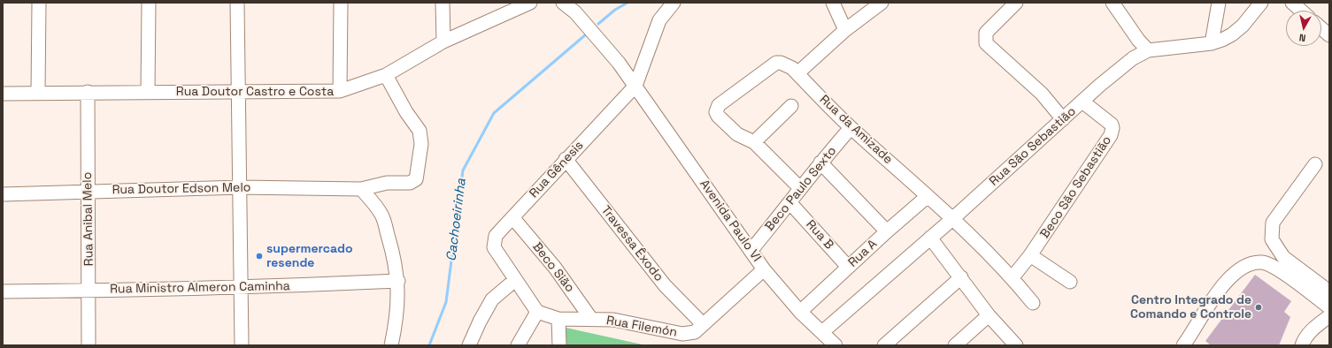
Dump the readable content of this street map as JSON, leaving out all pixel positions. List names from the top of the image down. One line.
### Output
{"streets":{"street":["Rua Doutor Castro e Costa","Rua da Amizade","Rua São Sebastião","Rua Gênesis","Beco São Sebastião","Rua Doutor Edson Melo","Beco Paulo Sexto","Rua Anibal Melo","Avenida Paulo VI","Rua B","Travessa Êxodo","Rua A","Beco Sião","Rua Ministro Almeron Caminha","Rua Filemón"]},"crossings":[["Rua Doutor Castro e Costa","Rua Doutor Edson Melo"],["Rua Doutor Castro e Costa","Rua Anibal Melo"],["Rua da Amizade","Rua São Sebastião"],["Rua da Amizade","Beco Paulo Sexto"],["Rua da Amizade","Rua A"],["Rua São Sebastião","Beco São Sebastião"],["Rua São Sebastião","Avenida Paulo VI"],["Rua Gênesis","Avenida Paulo VI"],["Rua Gênesis","Travessa Êxodo"],["Rua Gênesis","Beco Sião"],["Rua Gênesis","Rua Filemón"],["Rua Doutor Edson Melo","Rua Anibal Melo"],["Beco Paulo Sexto","Avenida Paulo VI"],["Beco Paulo Sexto","Rua B"],["Rua Anibal Melo","Rua Ministro Almeron Caminha"],["Avenida Paulo VI","Rua A"],["Avenida Paulo VI","Rua Filemón"],["Rua B","Rua A"],["Travessa Êxodo","Rua Filemón"],["Beco Sião","Rua Filemón"]],"water":["Cachoeirinha"],"places":["supermercado resende","Centro Integrado de Comando e Controle"],"north":"bottom"}
